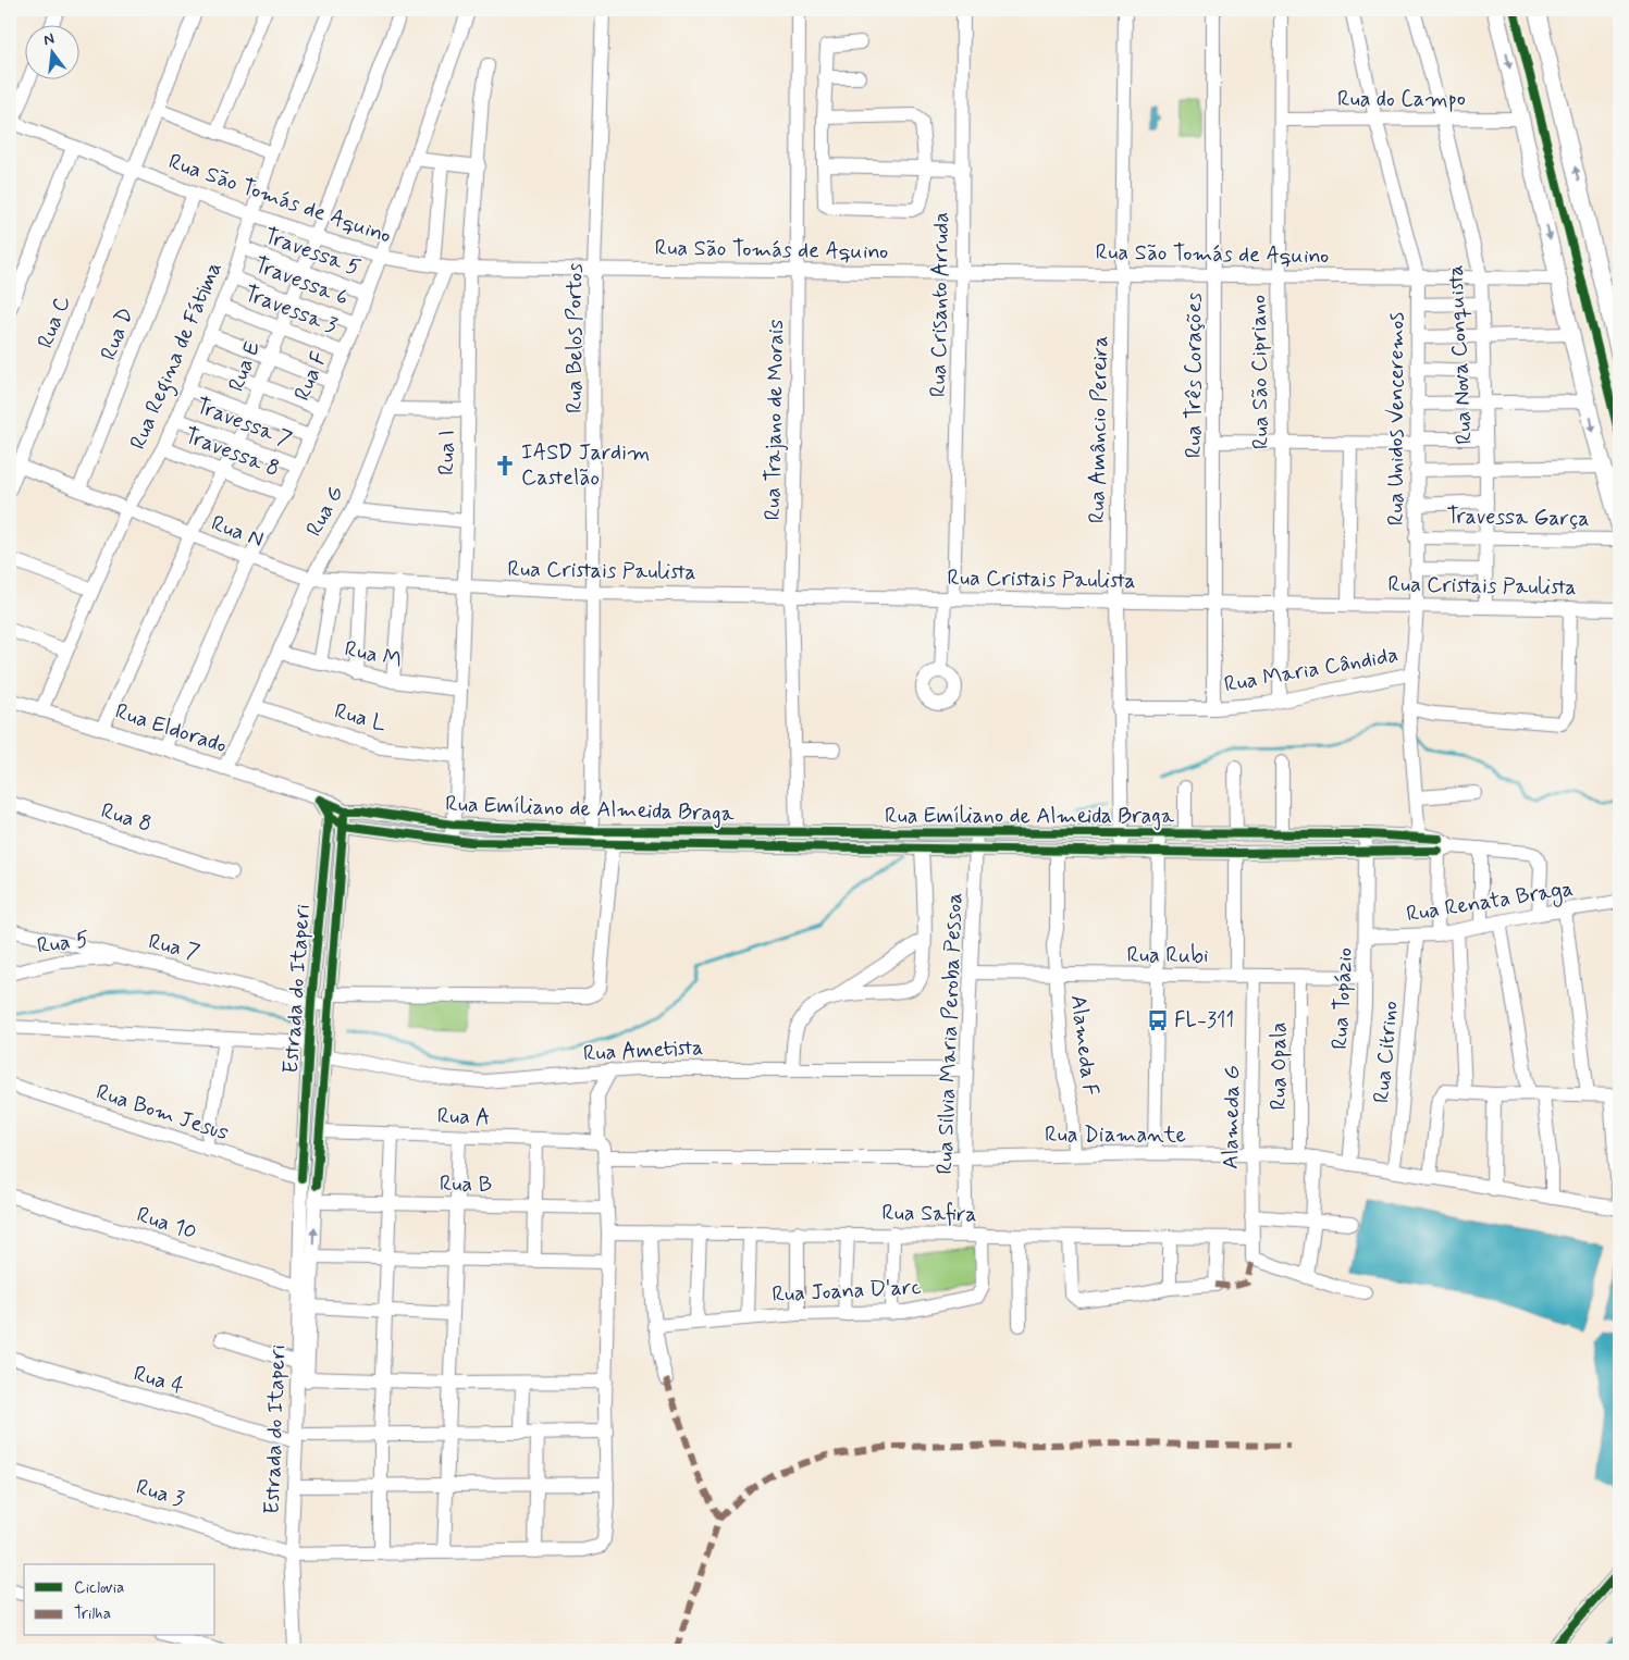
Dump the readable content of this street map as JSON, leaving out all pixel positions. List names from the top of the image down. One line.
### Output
{"streets":{"street":["Rua do Campo","Rua São Tomás de Aquino","Travessa 5","Travessa 6","Rua Crisanto Arruda","Travessa 3","Rua C","Rua D","Rua Belos Portos","Rua Nova Conquista","Rua Regina de Fátima","Rua E","Rua São Cipriano","Rua Três Corações","Rua F","Rua Unidos Venceremos","Rua Trajano de Morais","Travessa 7","Rua Amâncio Pereira","Travessa 8","Rua I","Rua G","Travessa Garça","Rua N","Rua Cristais Paulista","Rua M","Rua Maria Cândida","Rua L","Rua Eldorado","Rua Emíliano de Almeida Braga","Rua 8","Rua Renata Braga","Rua 5","Rua 7","Rua Rubi","Estrada do Itaperi","Rua Topázio","Rua Silvia Maria Peroba Pessoa","Alameda F","Rua Ametista","Rua Citrino","Rua Opala","Rua Bom Jesus","Rua A","Alameda G","Rua Diamante","Rua B","Rua Safira","Rua 10","Rua Joana D'arc","Rua 4","Rua 3"]},"crossings":[["Rua do Campo","Rua Nova Conquista"],["Rua do Campo","Rua São Cipriano"],["Rua do Campo","Rua Unidos Venceremos"],["Rua São Tomás de Aquino","Rua Crisanto Arruda"],["Rua São Tomás de Aquino","Rua C"],["Rua São Tomás de Aquino","Rua D"],["Rua São Tomás de Aquino","Rua Belos Portos"],["Rua São Tomás de Aquino","Rua Nova Conquista"],["Rua São Tomás de Aquino","Rua Regina de Fátima"],["Rua São Tomás de Aquino","Rua E"],["Rua São Tomás de Aquino","Rua São Cipriano"],["Rua São Tomás de Aquino","Rua Três Corações"],["Rua São Tomás de Aquino","Rua F"],["Rua São Tomás de Aquino","Rua Unidos Venceremos"],["Rua São Tomás de Aquino","Rua Trajano de Morais"],["Rua São Tomás de Aquino","Rua Amâncio Pereira"],["Rua São Tomás de Aquino","Rua I"],["Rua São Tomás de Aquino","Rua G"],["Travessa 5","Rua Regina de Fátima"],["Travessa 5","Rua E"],["Travessa 5","Rua F"],["Travessa 6","Rua Regina de Fátima"],["Travessa 6","Rua E"],["Travessa 6","Rua F"],["Rua Crisanto Arruda","Rua Cristais Paulista"],["Travessa 3","Rua Regina de Fátima"],["Travessa 3","Rua E"],["Travessa 3","Rua F"],["Rua C","Rua N"],["Rua D","Rua N"],["Rua Belos Portos","Rua Cristais Paulista"],["Rua Belos Portos","Rua Emíliano de Almeida Braga"],["Rua Nova Conquista","Travessa Garça"],["Rua Nova Conquista","Rua Cristais Paulista"],["Rua Regina de Fátima","Travessa 7"],["Rua Regina de Fátima","Travessa 8"],["Rua Regina de Fátima","Rua N"],["Rua Regina de Fátima","Rua Eldorado"],["Rua E","Travessa 7"],["Rua E","Travessa 8"],["Rua E","Rua N"],["Rua E","Rua Eldorado"],["Rua São Cipriano","Rua Cristais Paulista"],["Rua São Cipriano","Rua Maria Cândida"],["Rua Três Corações","Rua Cristais Paulista"],["Rua Três Corações","Rua Maria Cândida"],["Rua F","Travessa 7"],["Rua F","Travessa 8"],["Rua F","Rua N"],["Rua F","Rua Eldorado"],["Rua Unidos Venceremos","Travessa Garça"],["Rua Unidos Venceremos","Rua Cristais Paulista"],["Rua Unidos Venceremos","Rua Maria Cândida"],["Rua Unidos Venceremos","Rua Emíliano de Almeida Braga"],["Rua Trajano de Morais","Rua Cristais Paulista"],["Rua Trajano de Morais","Rua Emíliano de Almeida Braga"],["Rua Amâncio Pereira","Rua Cristais Paulista"],["Rua Amâncio Pereira","Rua Maria Cândida"],["Rua Amâncio Pereira","Rua Emíliano de Almeida Braga"],["Rua I","Rua N"],["Rua I","Rua Cristais Paulista"],["Rua I","Rua M"],["Rua I","Rua L"],["Rua I","Rua Emíliano de Almeida Braga"],["Rua G","Rua N"],["Rua G","Rua M"],["Rua G","Rua L"],["Rua G","Rua Eldorado"],["Rua N","Rua Cristais Paulista"],["Rua Eldorado","Rua Emíliano de Almeida Braga"],["Rua Eldorado","Estrada do Itaperi"],["Rua Emíliano de Almeida Braga","Rua Renata Braga"],["Rua Emíliano de Almeida Braga","Rua 7"],["Rua Emíliano de Almeida Braga","Estrada do Itaperi"],["Rua Emíliano de Almeida Braga","Rua Topázio"],["Rua Emíliano de Almeida Braga","Rua Silvia Maria Peroba Pessoa"],["Rua Emíliano de Almeida Braga","Alameda F"],["Rua Renata Braga","Rua Topázio"],["Rua Renata Braga","Rua Citrino"],["Rua 5","Rua 7"],["Rua 7","Estrada do Itaperi"],["Rua Rubi","Rua Topázio"],["Rua Rubi","Rua Silvia Maria Peroba Pessoa"],["Rua Rubi","Alameda F"],["Rua Rubi","Rua Opala"],["Rua Rubi","Alameda G"],["Estrada do Itaperi","Rua Ametista"],["Estrada do Itaperi","Rua Bom Jesus"],["Estrada do Itaperi","Rua A"],["Estrada do Itaperi","Rua 10"],["Estrada do Itaperi","Rua 4"],["Estrada do Itaperi","Rua 3"],["Rua Topázio","Rua Diamante"],["Rua Silvia Maria Peroba Pessoa","Rua Ametista"],["Rua Silvia Maria Peroba Pessoa","Rua Diamante"],["Rua Silvia Maria Peroba Pessoa","Rua Safira"],["Alameda F","Rua Diamante"],["Rua Citrino","Rua Diamante"],["Rua Opala","Rua Diamante"],["Rua A","Rua Diamante"],["Alameda G","Rua Diamante"],["Alameda G","Rua Safira"],["Rua Safira","Rua Joana D'arc"]],"places":{"church":["IASD Jardim Castelão"],"bus stop":["FL-311"]},"legend":["Ciclovia","Trilha"],"north":"top"}
